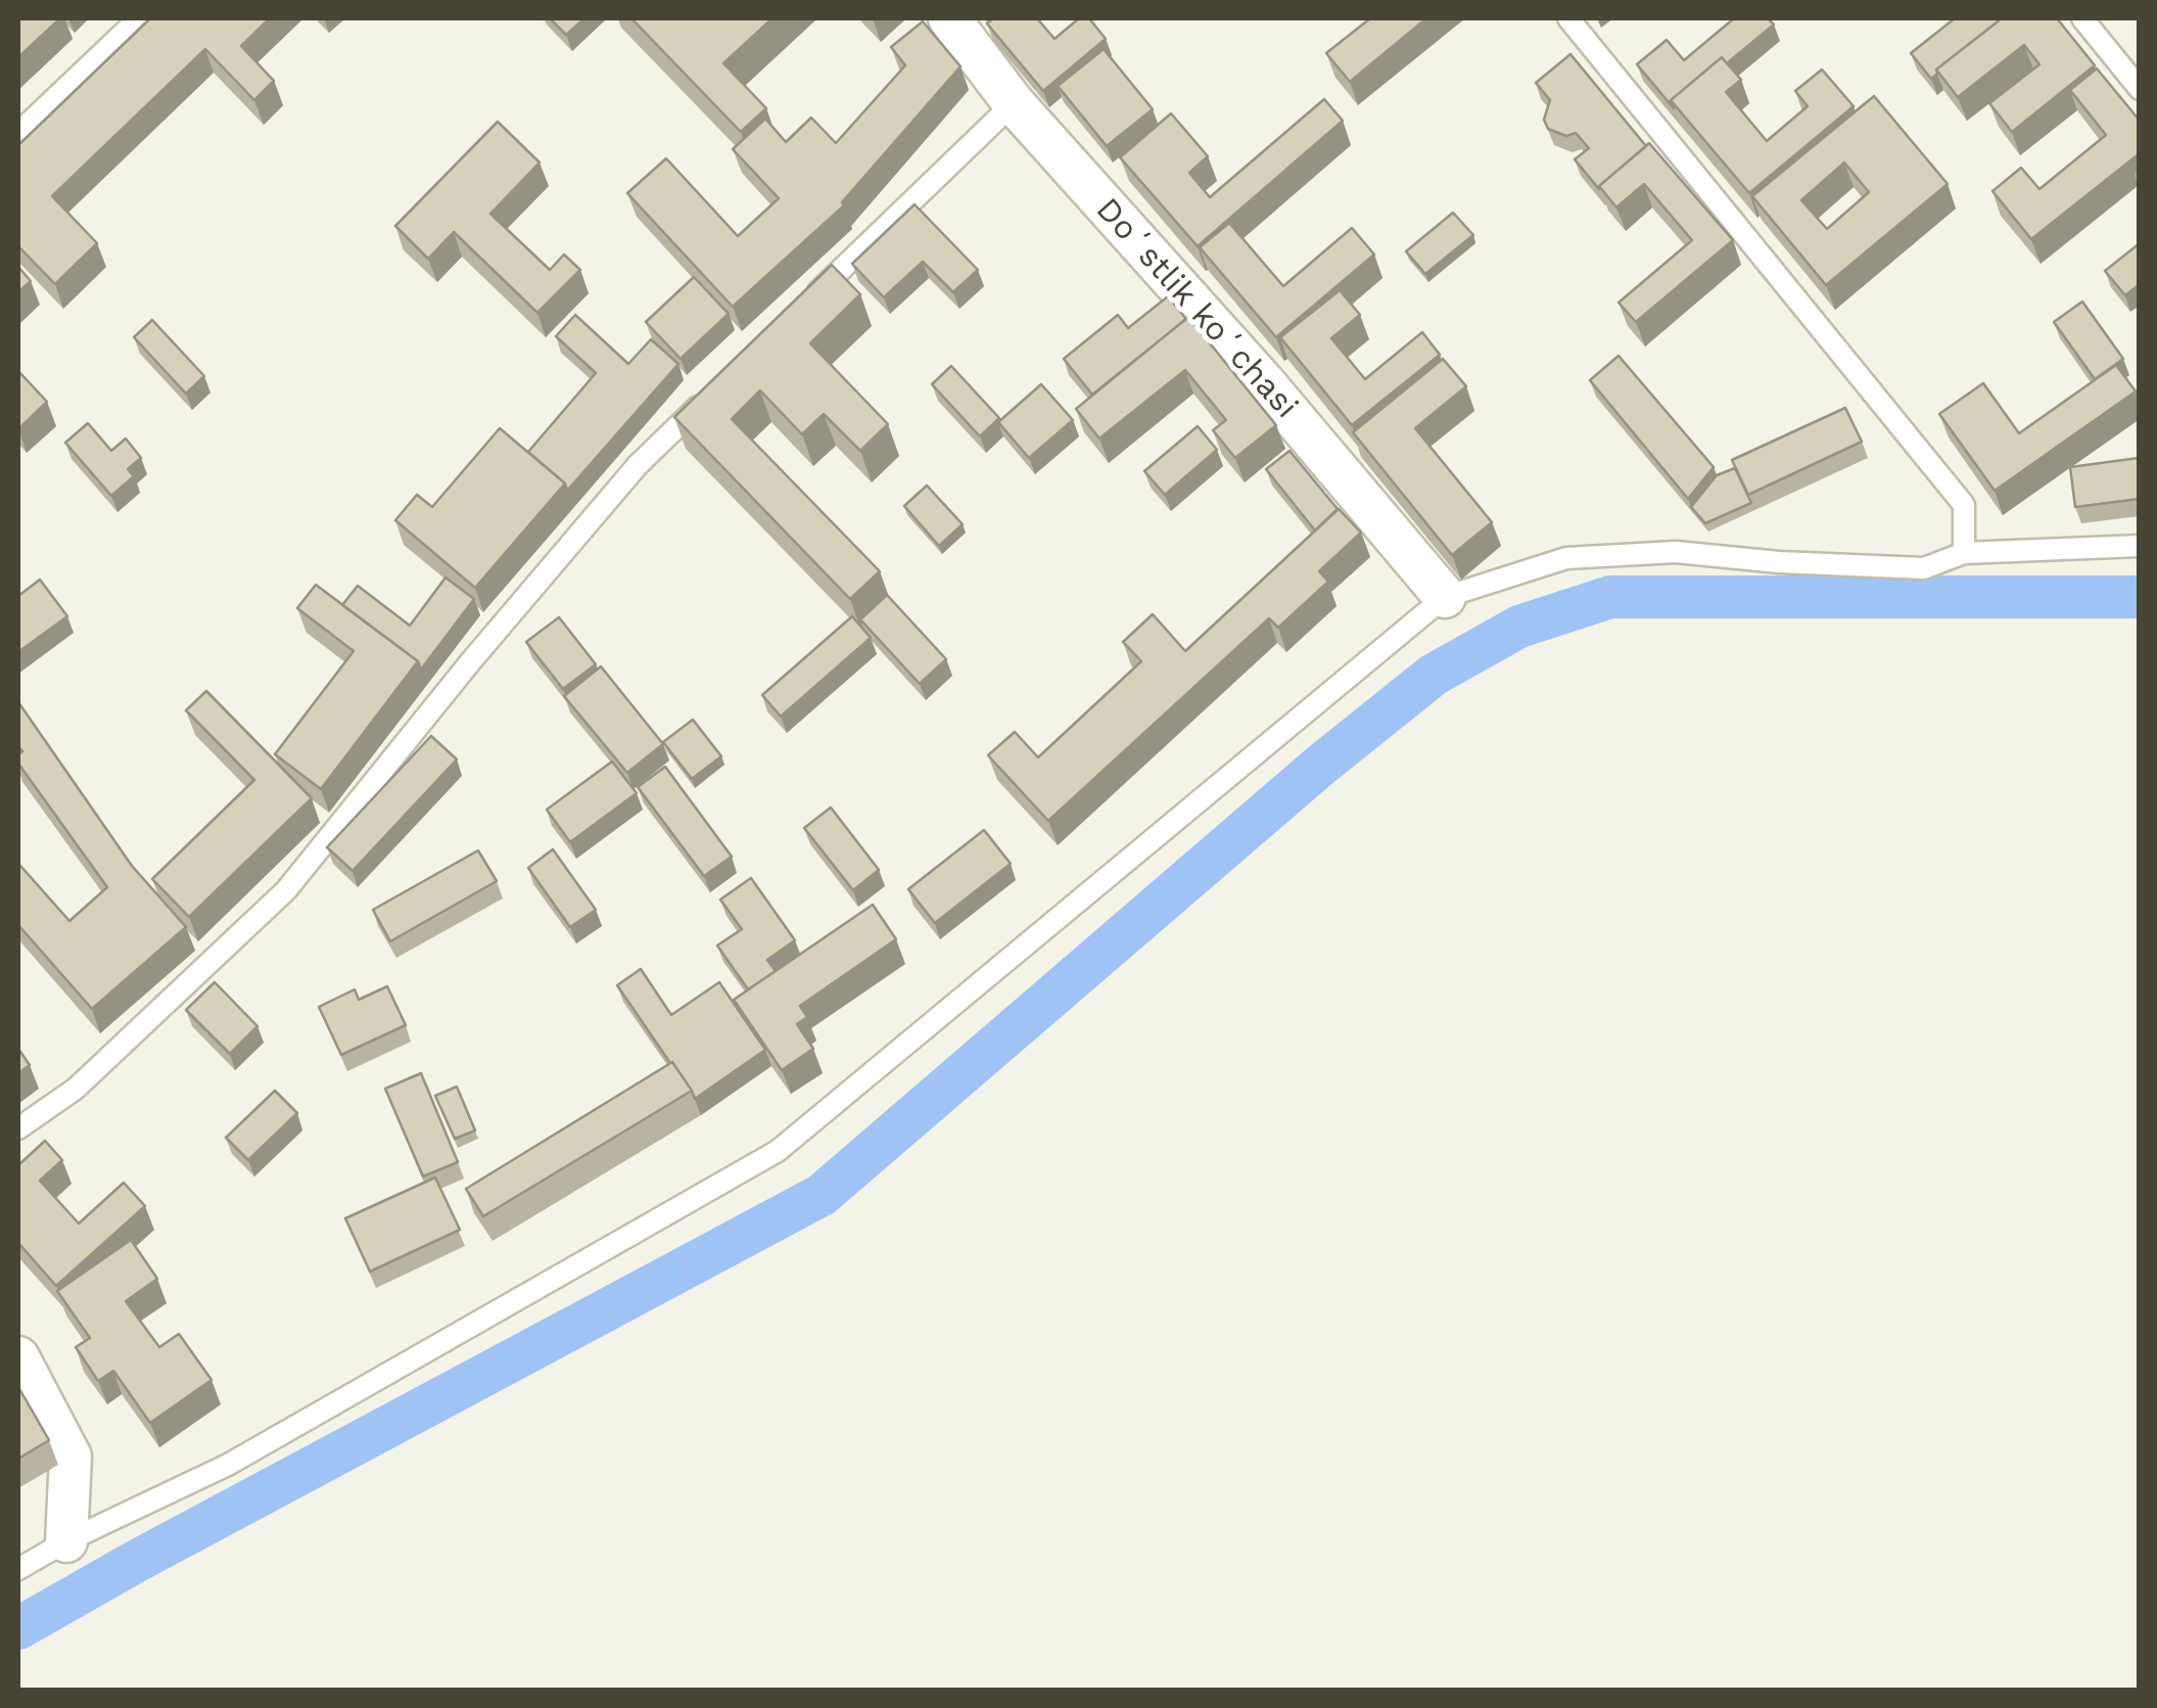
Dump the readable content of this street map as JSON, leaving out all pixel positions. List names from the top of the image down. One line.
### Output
{"streets":{"street":["Doʻstlik koʻchasi"]}}
